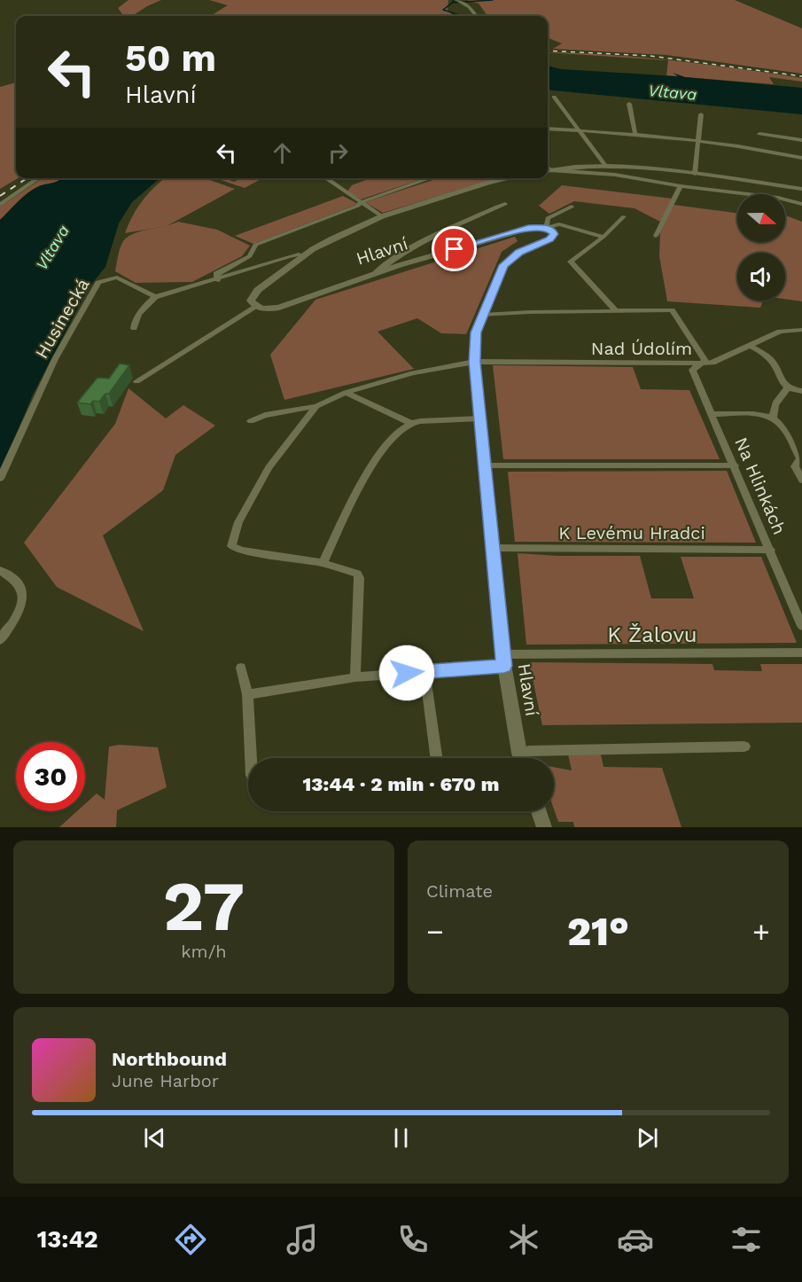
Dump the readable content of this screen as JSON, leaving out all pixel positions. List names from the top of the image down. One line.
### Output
{"streets":{"street":["Hlavní","Husinecká","Nad Údolím","Na Hlinkách","K Levému Hradci","K Žalovu"]},"crossings":[["Hlavní","Nad Údolím"],["Hlavní","K Levému Hradci"],["Hlavní","K Žalovu"],["Nad Údolím","Na Hlinkách"],["Na Hlinkách","K Levému Hradci"]],"water":["Vltava"],"north":"right","page":{"turn":["50 m","Hlavní"],"limit":"30","trip":"13:44 · 2 min · 670 m","tile":[["27","km/h"],"Climate"],"heat":["−","21°","+"],"song":["Northbound","June Harbor"],"tabs":"13:42"}}
